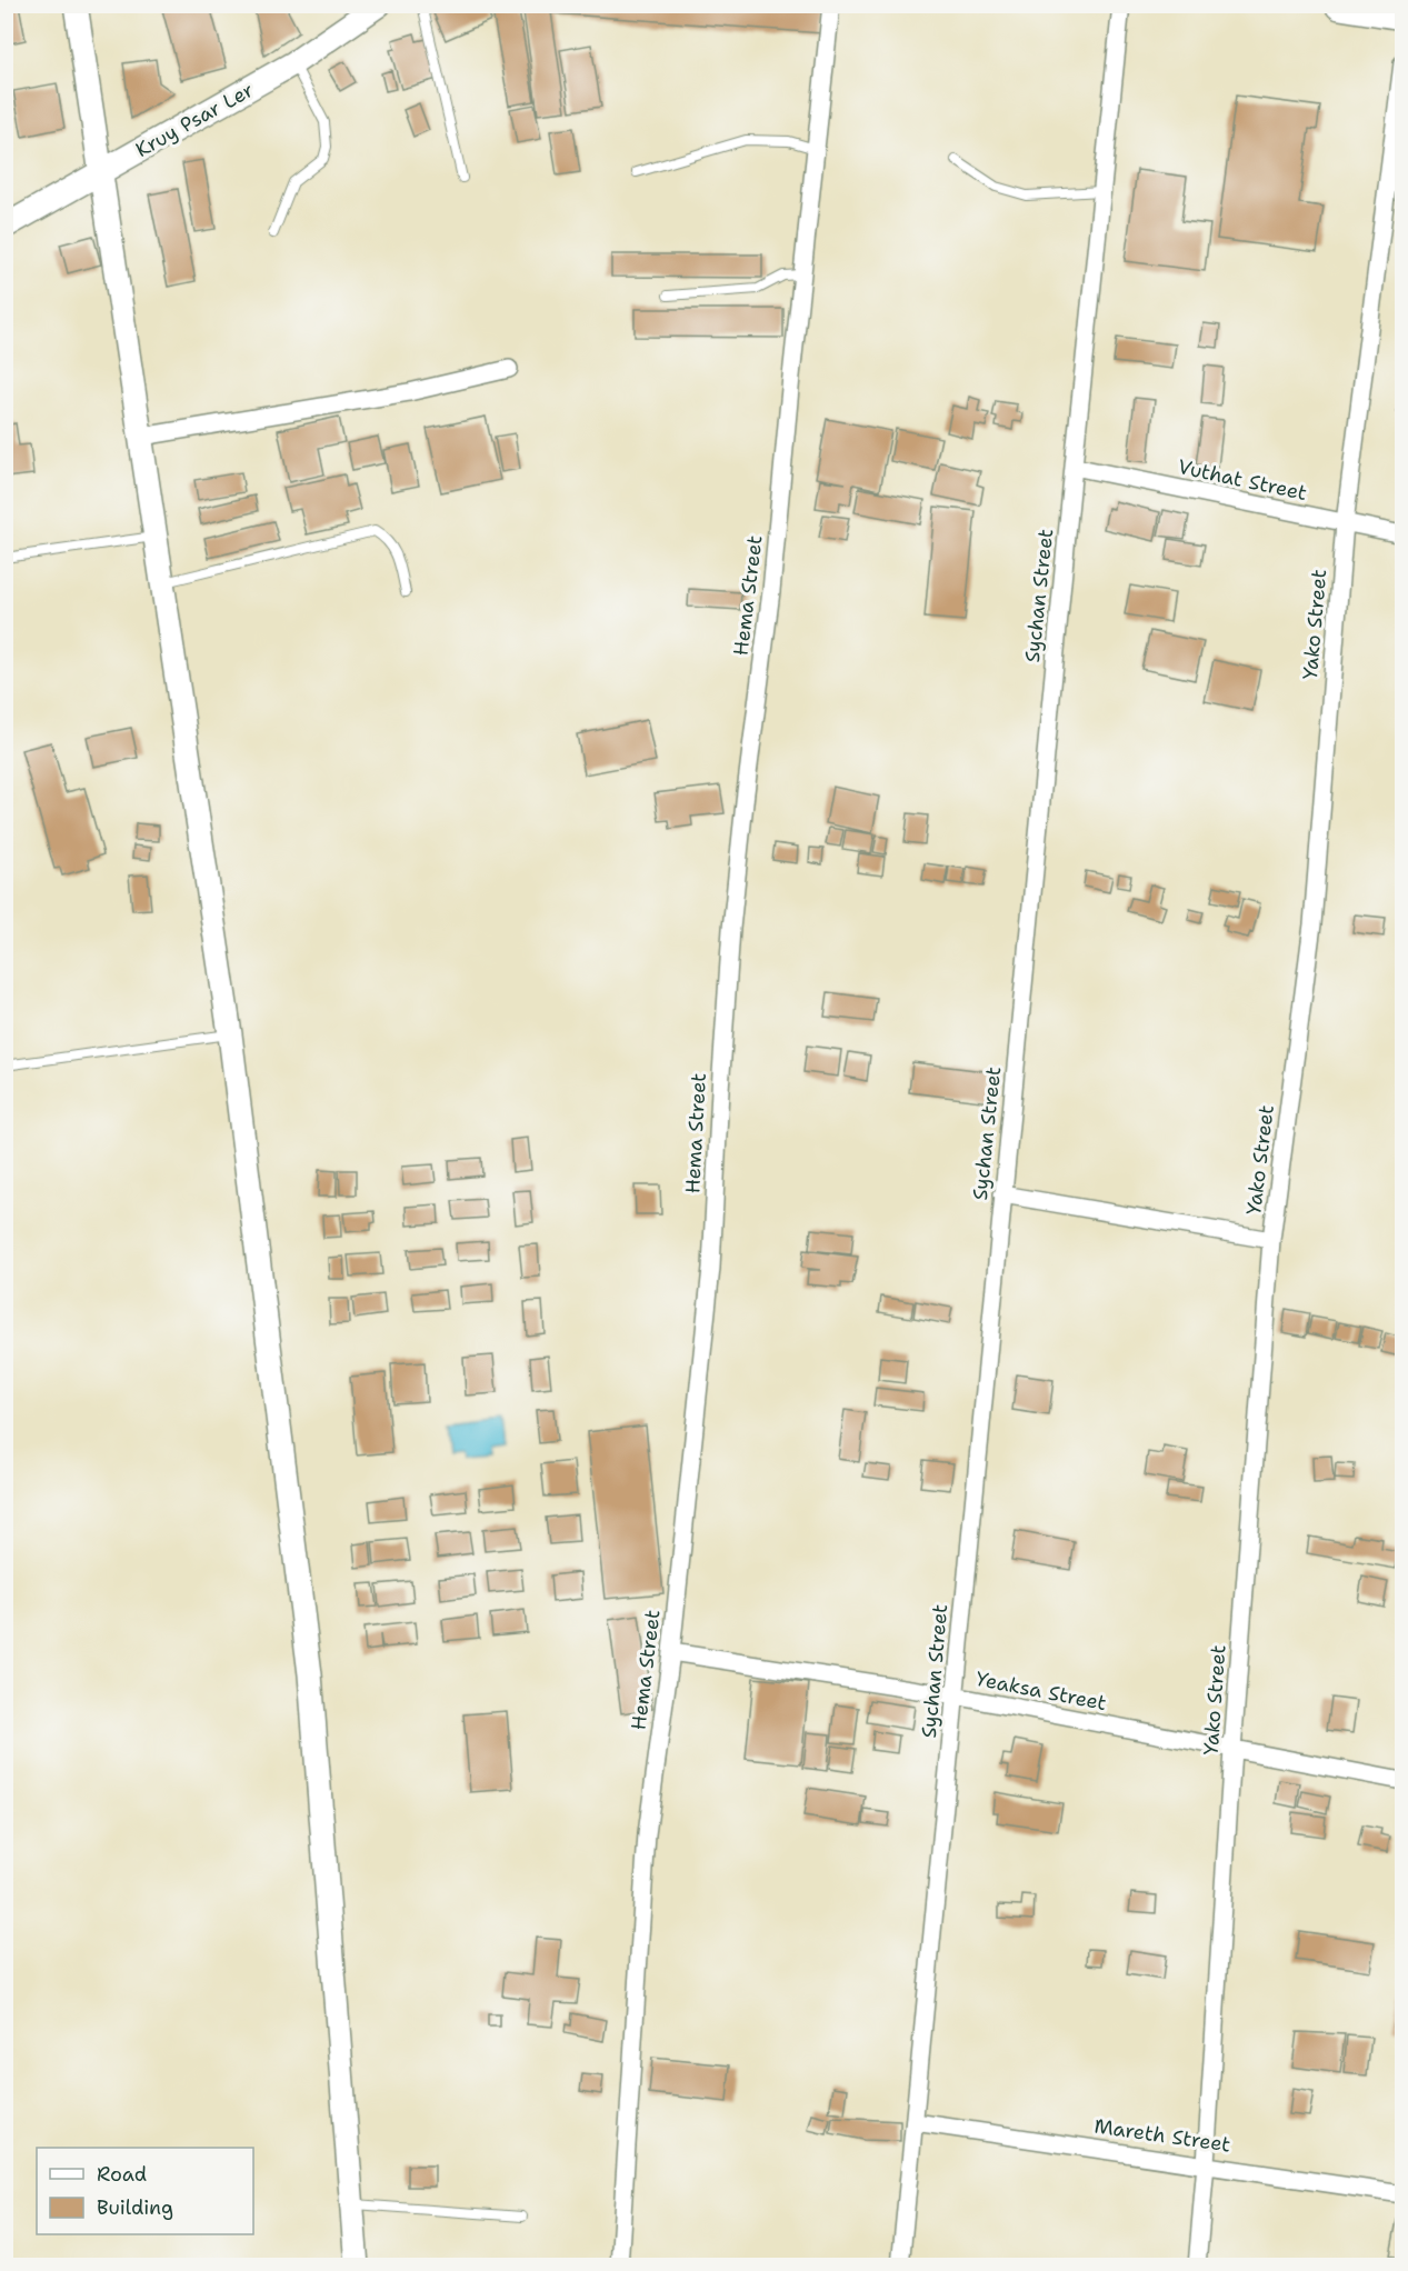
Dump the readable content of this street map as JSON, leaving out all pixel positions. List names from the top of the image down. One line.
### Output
{"streets":{"street":["Kruy Psar Ler","Vuthat Street","Hema Street","Sychan Street","Yako Street","Yeaksa Street","Mareth Street"]},"crossings":[["Vuthat Street","Sychan Street"],["Vuthat Street","Yako Street"],["Hema Street","Yeaksa Street"],["Sychan Street","Yeaksa Street"],["Sychan Street","Mareth Street"],["Yako Street","Yeaksa Street"],["Yako Street","Mareth Street"]],"legend":["Road","Building"]}
